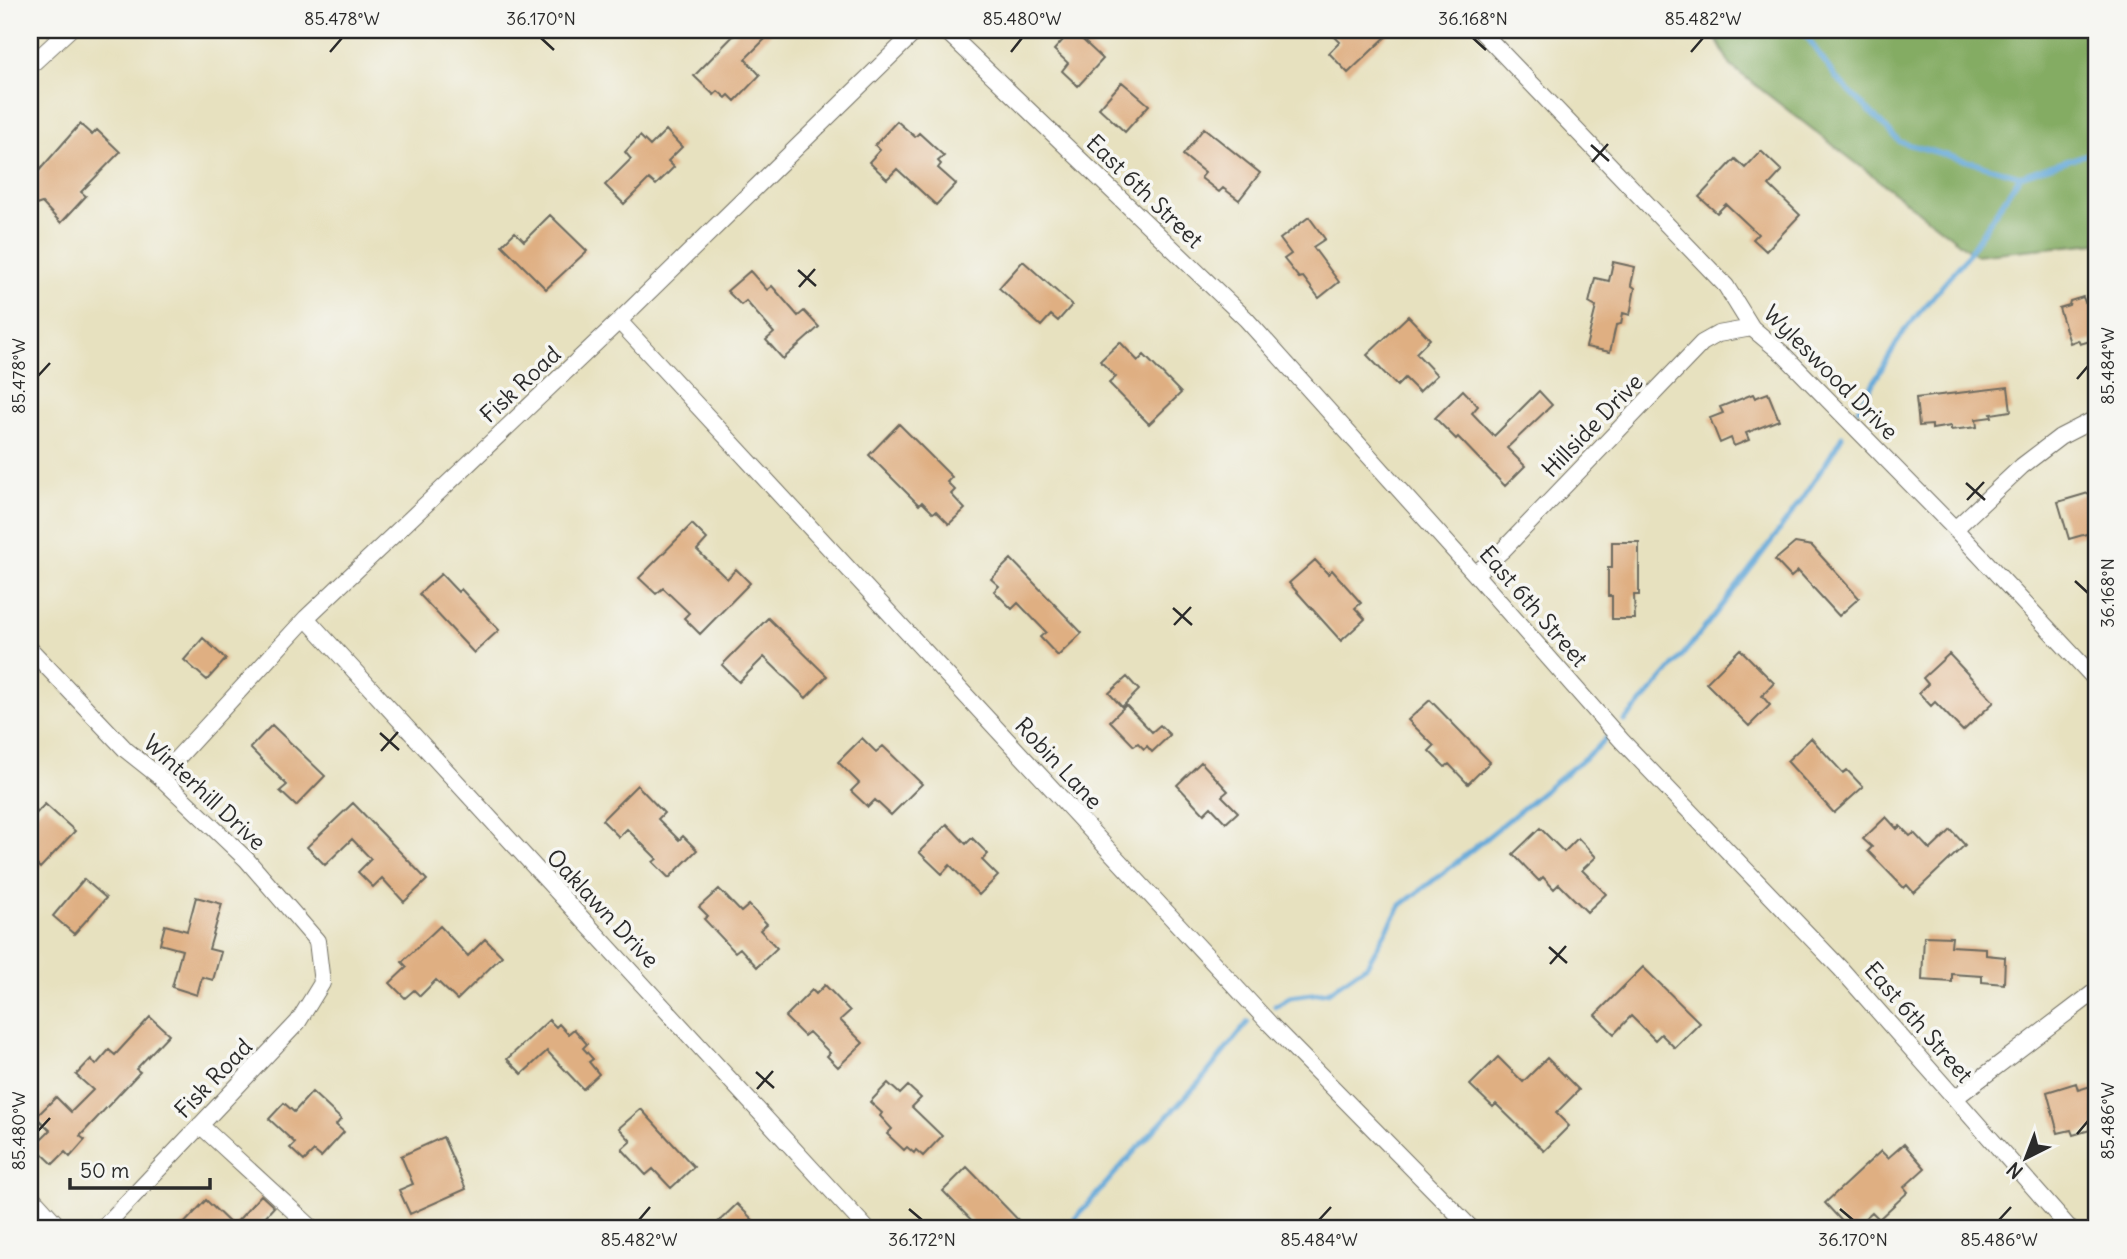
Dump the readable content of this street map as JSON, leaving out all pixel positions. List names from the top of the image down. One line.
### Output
{"streets":{"street":["East 6th Street","Wyleswood Drive","Fisk Road","Hillside Drive","Robin Lane","Winterhill Drive","Oaklawn Drive"]},"crossings":[["East 6th Street","Hillside Drive"],["Wyleswood Drive","Hillside Drive"],["Fisk Road","Robin Lane"],["Fisk Road","Winterhill Drive"],["Fisk Road","Oaklawn Drive"]],"scale_bar":"50 m","north":"bottom left","coordinates":["85.478°W","36.170°N","85.480°W","36.168°N","85.482°W","85.484°W","85.486°W","36.172°N"]}
